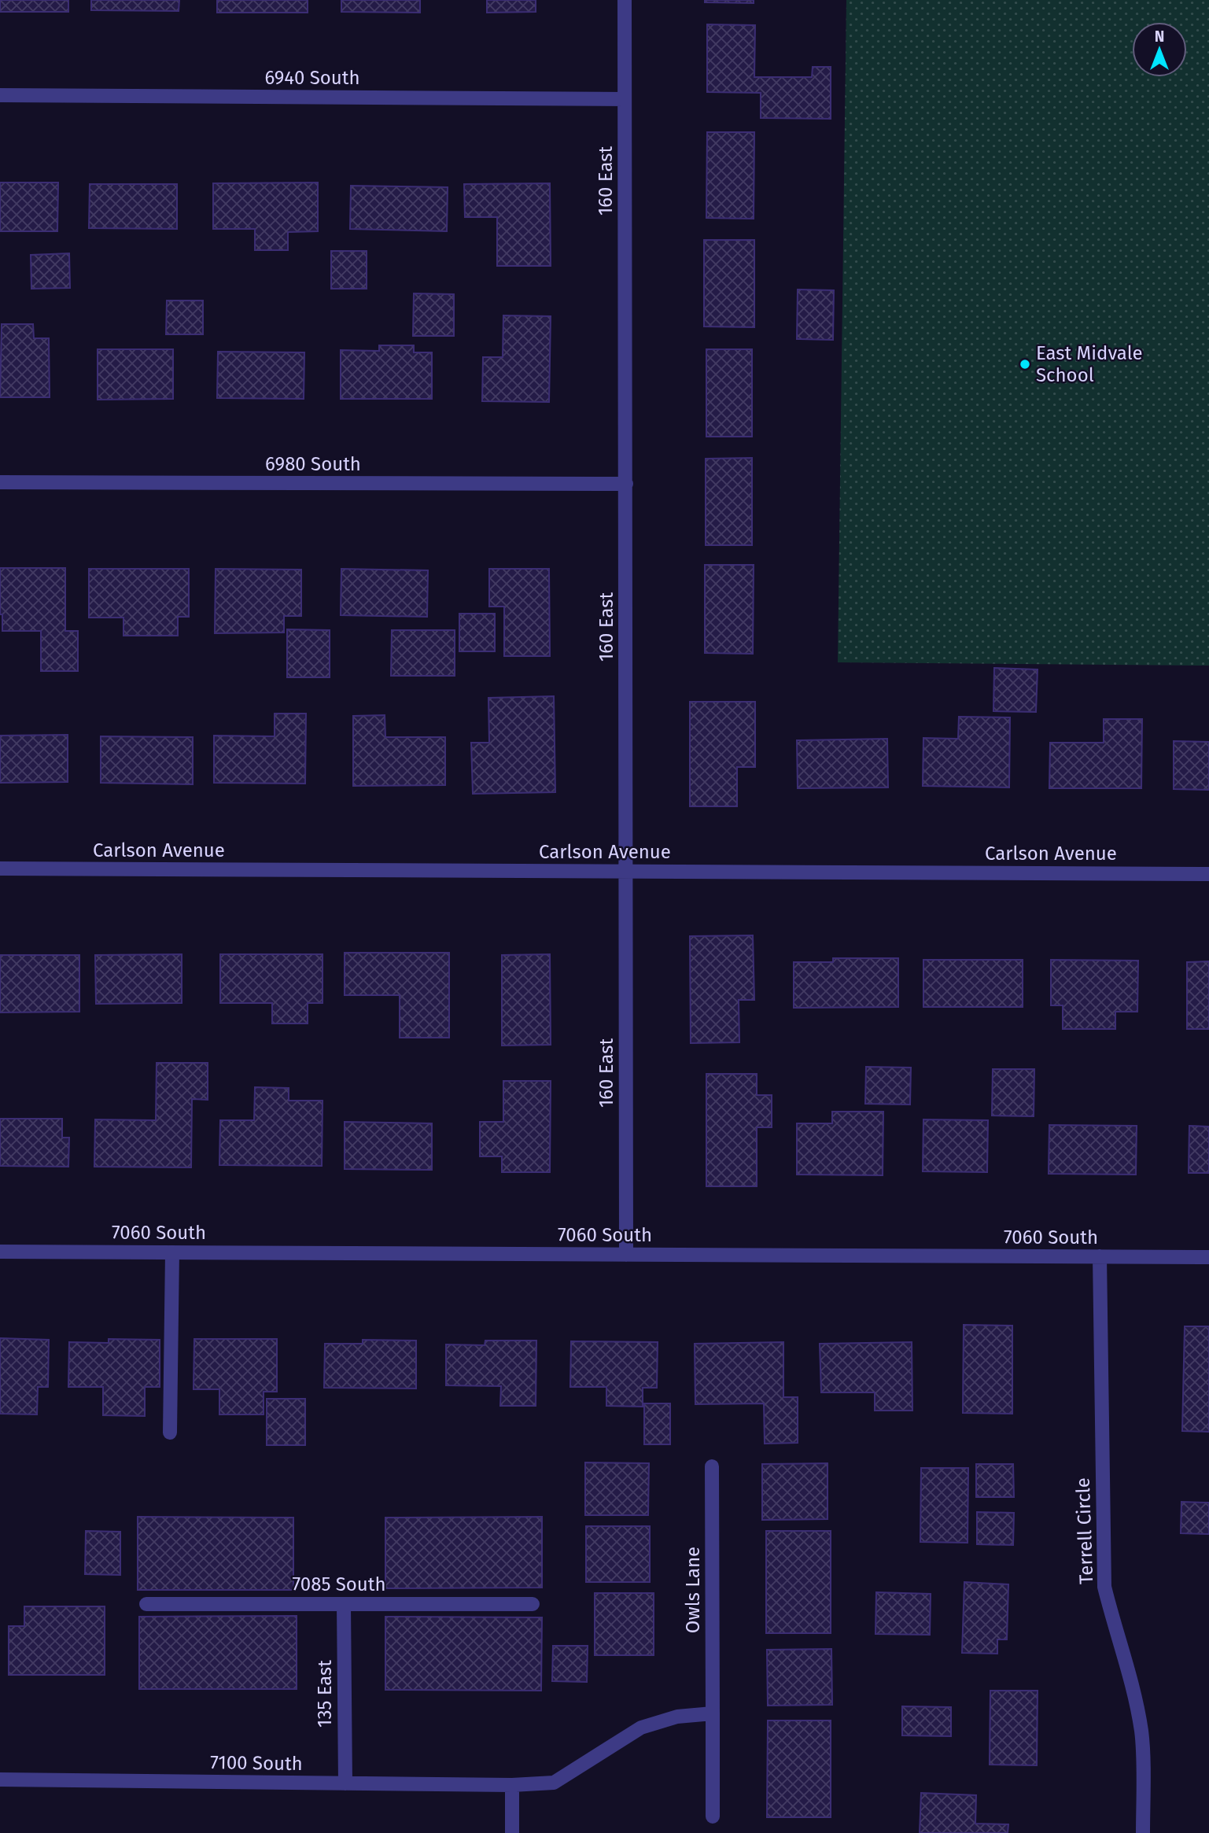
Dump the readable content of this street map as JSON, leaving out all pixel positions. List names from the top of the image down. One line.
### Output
{"streets":{"street":["6940 South","160 East","6980 South","Carlson Avenue","7060 South","Terrell Circle","7085 South","Owls Lane","135 East","7100 South"]},"crossings":[["6940 South","160 East"],["160 East","6980 South"],["160 East","Carlson Avenue"],["160 East","7060 South"],["7060 South","Terrell Circle"],["7085 South","135 East"],["135 East","7100 South"]],"places":["East Midvale School"],"north":"top"}
